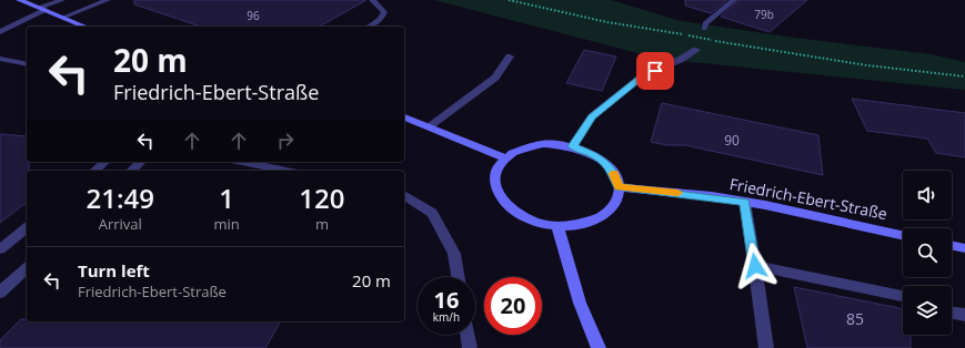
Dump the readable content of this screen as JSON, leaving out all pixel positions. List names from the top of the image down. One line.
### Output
{"streets":{"street":["Friedrich-Ebert-Straße"]},"house_numbers":["79b","96","90","85"],"page":{"turn":["20 m","Friedrich-Ebert-Straße"],"eta":["21:49","Arrival","1","min","120","m"],"list":[{"name":"Turn left","note":"Friedrich-Ebert-Straße","value":"20 m"}],"speed":"16 km/h","limit":"20"}}
